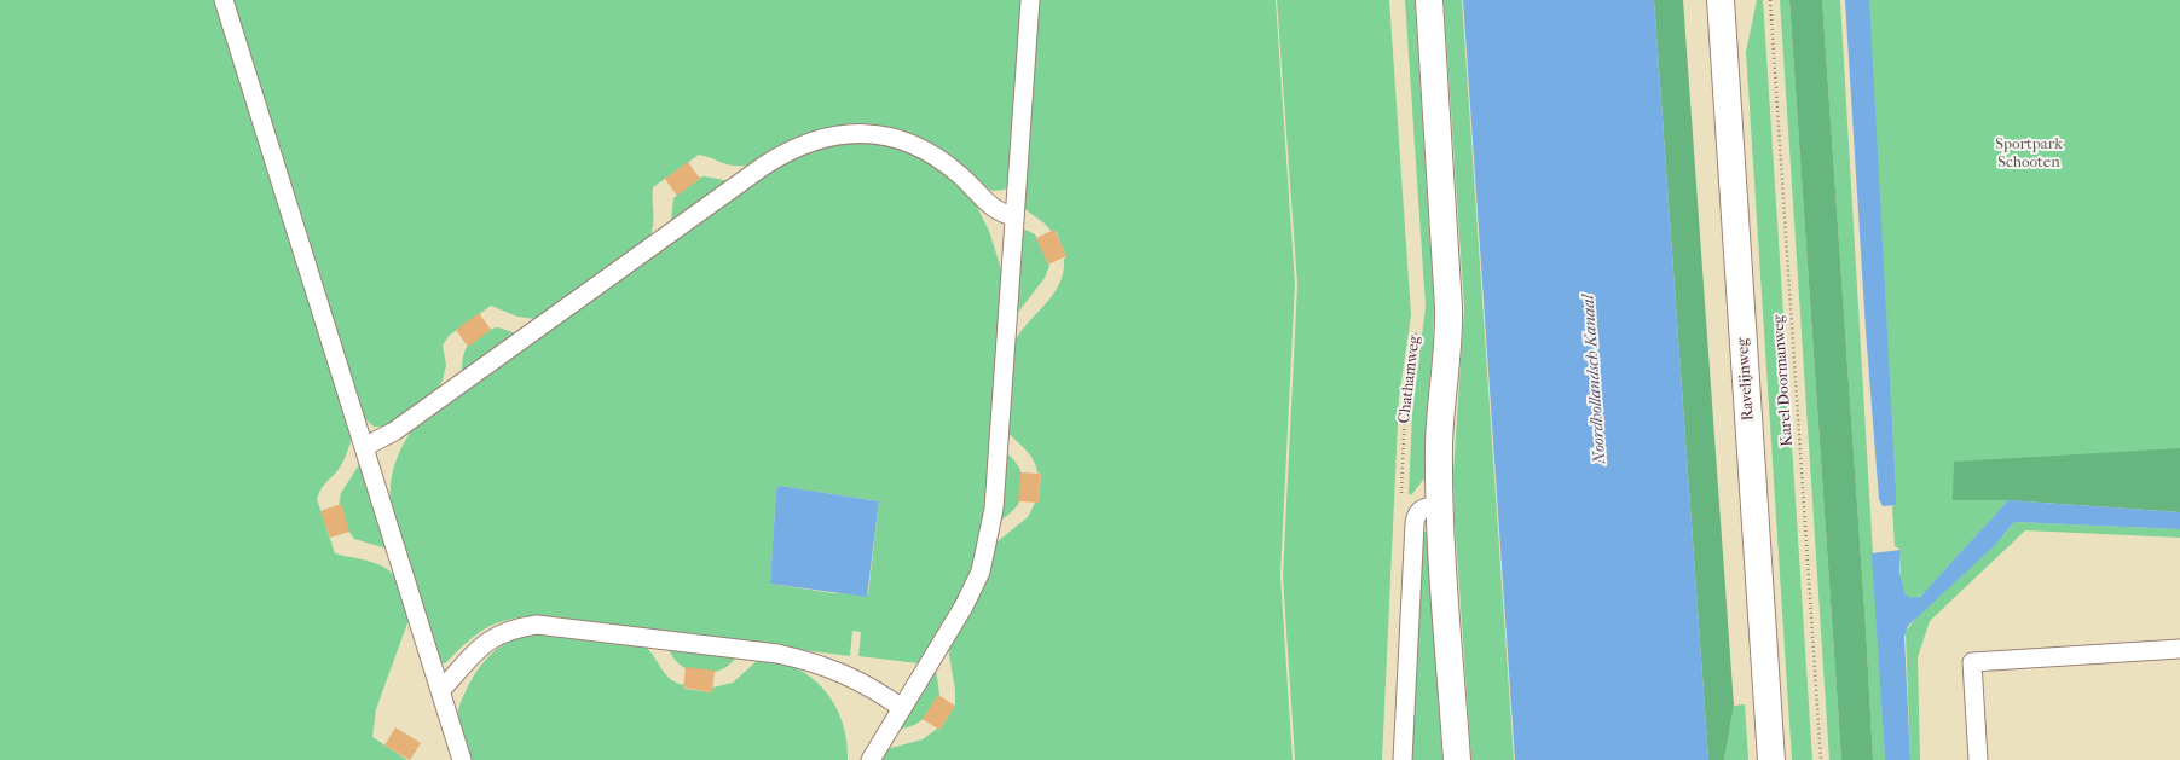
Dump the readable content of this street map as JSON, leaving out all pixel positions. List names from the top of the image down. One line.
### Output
{"streets":{"street":["Ravelijnweg"],"path":["Chathamweg","Karel Doormanweg"]},"water":["Noordhollandsch Kanaal"],"parks":["Sportpark Schooten"]}
